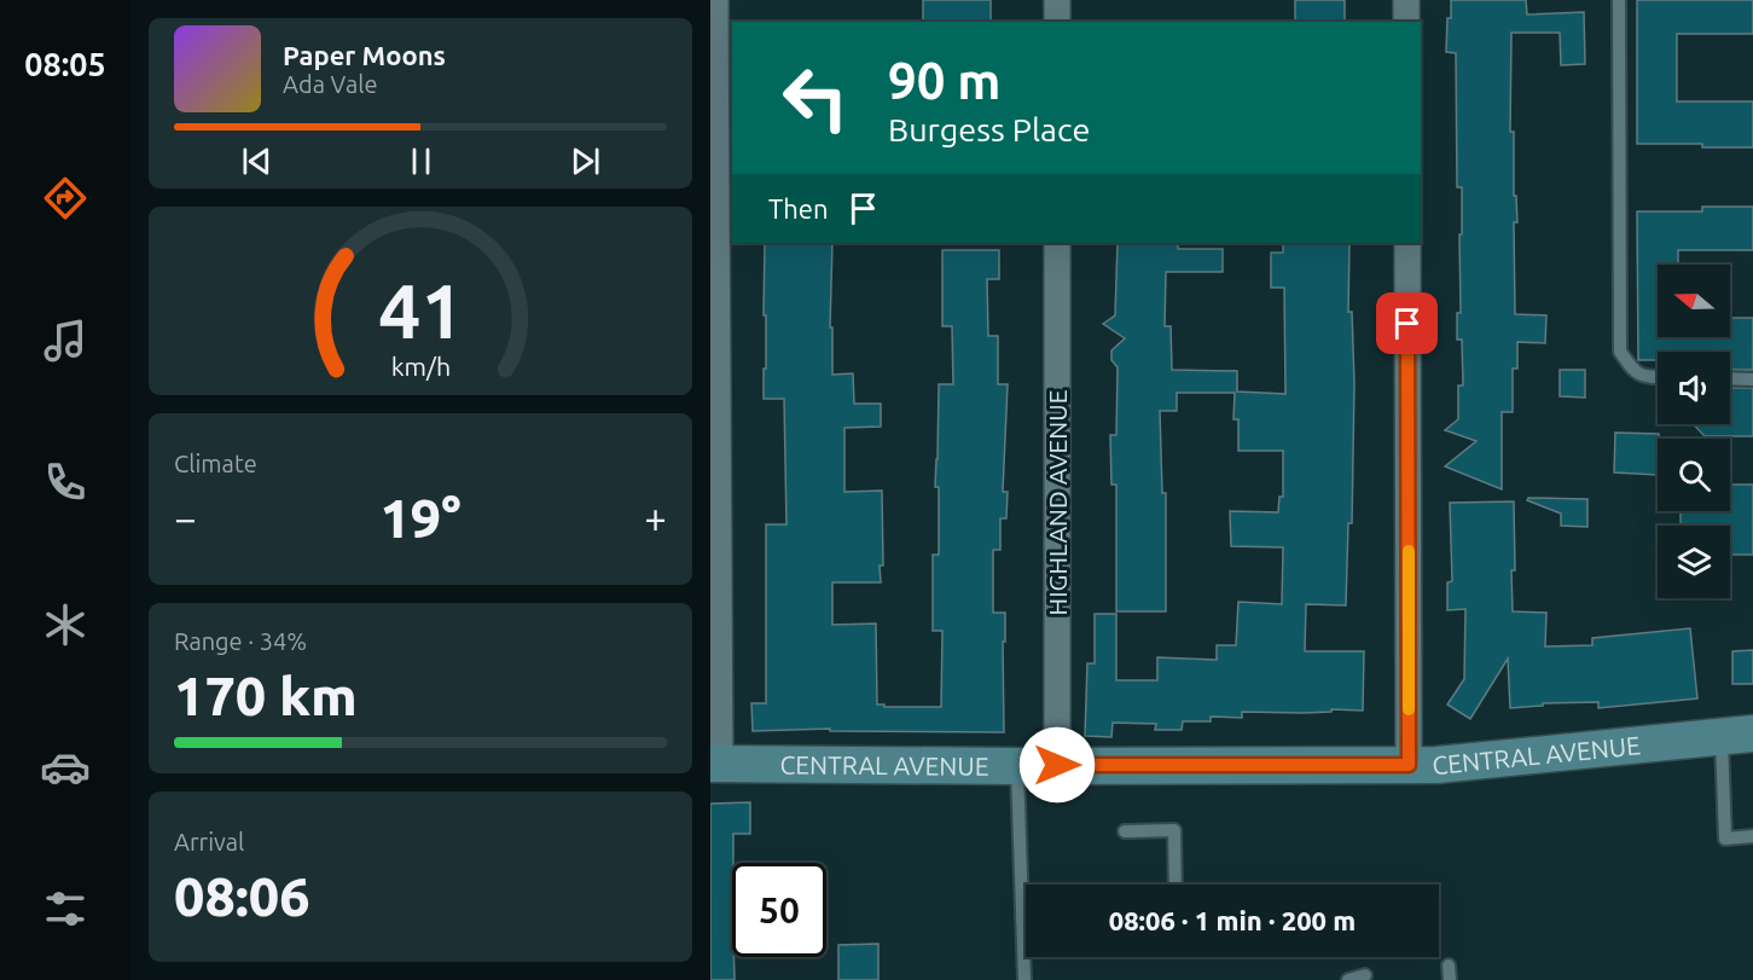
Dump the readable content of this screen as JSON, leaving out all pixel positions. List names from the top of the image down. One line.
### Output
{"streets":{"main road":["CENTRAL AVENUE"],"street":["HIGHLAND AVENUE"]},"crossings":[["HIGHLAND AVENUE","CENTRAL AVENUE"]],"north":"left","page":{"tabs":"08:05","turn":["90 m","Burgess Place"],"song":["Paper Moons","Ada Vale"],"then":"Then","tile":["Climate",["Range · 34%","170 km"],["Arrival","08:06"]],"heat":["−","19°","+"],"limit":"50","trip":"08:06 · 1 min · 200 m","gauge":["41","km/h"]}}
